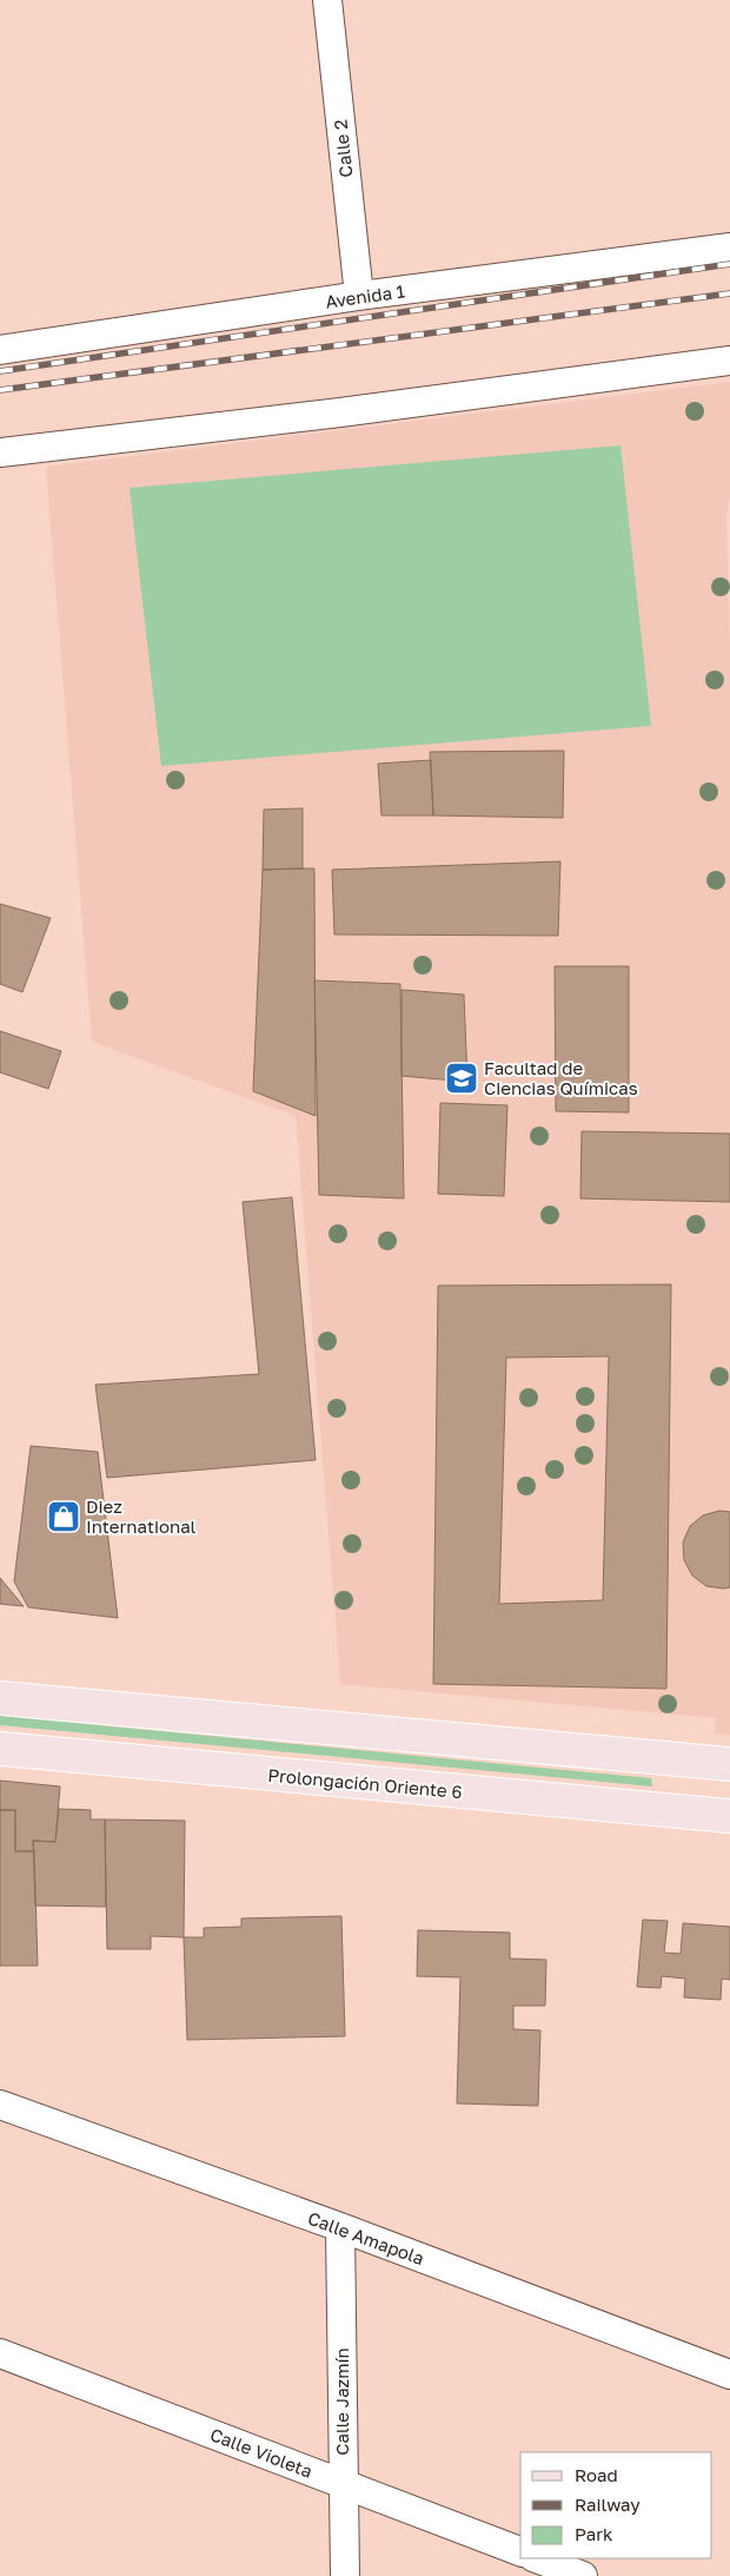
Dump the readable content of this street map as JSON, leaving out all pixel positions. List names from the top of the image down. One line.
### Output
{"streets":{"main road":["Prolongación Oriente 6"],"street":["Calle 2","Avenida 1","Calle Amapola","Calle Jazmín","Calle Violeta"]},"crossings":[["Calle 2","Avenida 1"],["Calle Amapola","Calle Jazmín"],["Calle Jazmín","Calle Violeta"]],"places":{"school or university":["Facultad de Ciencias Químicas"],"shop":["Diez International"]},"legend":["Road","Railway","Park"]}
